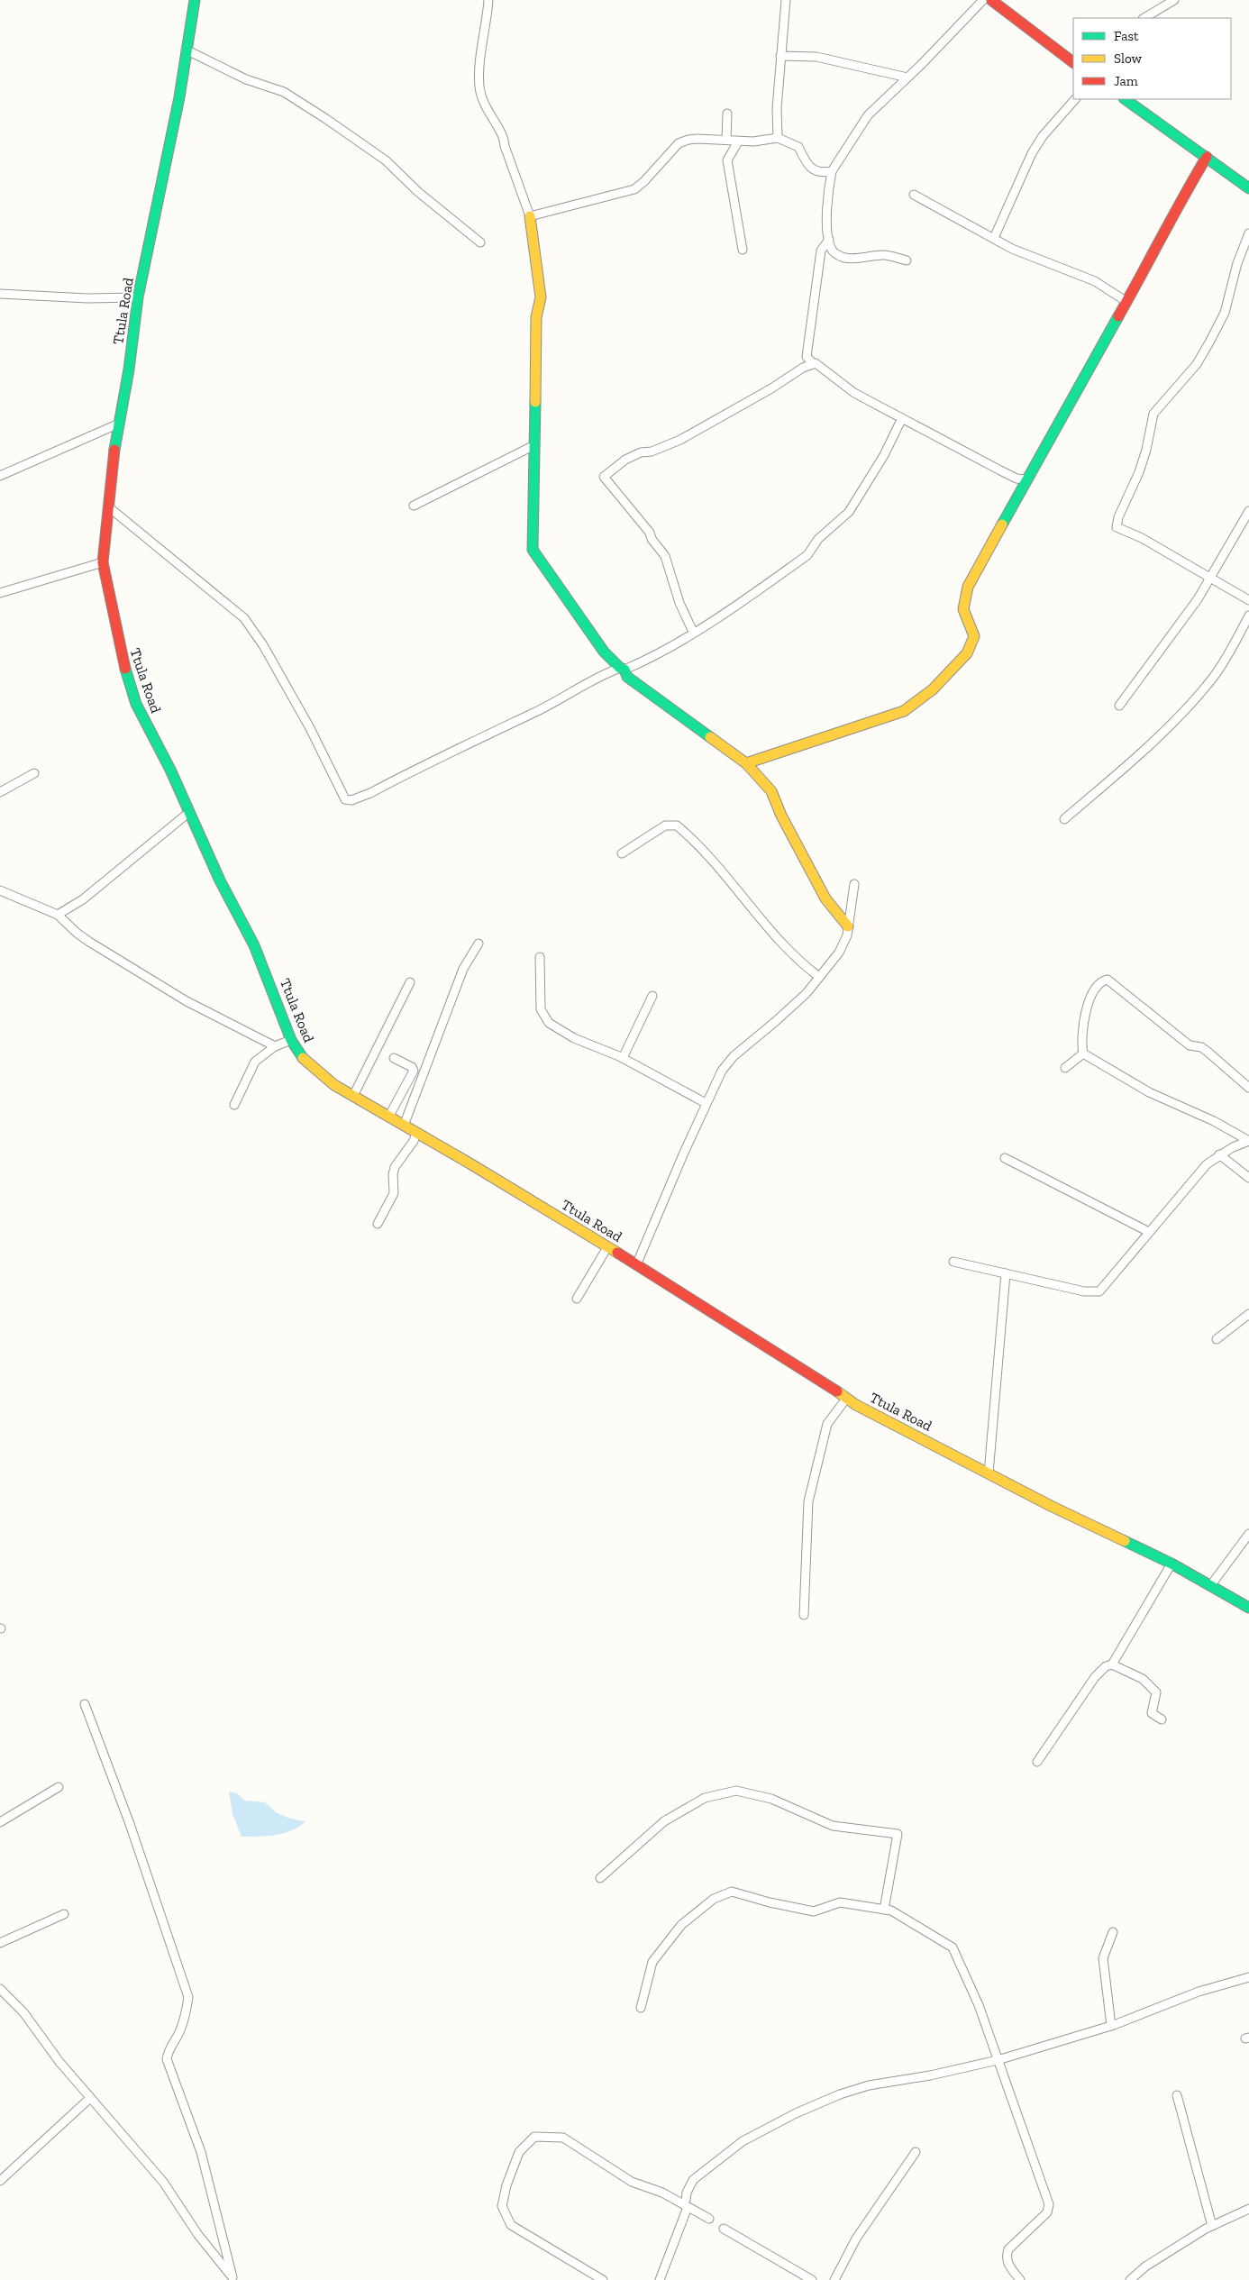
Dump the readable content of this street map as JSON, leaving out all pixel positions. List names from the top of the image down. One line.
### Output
{"streets":{"street":["Ttula Road"]},"legend":["Fast","Slow","Jam"]}
